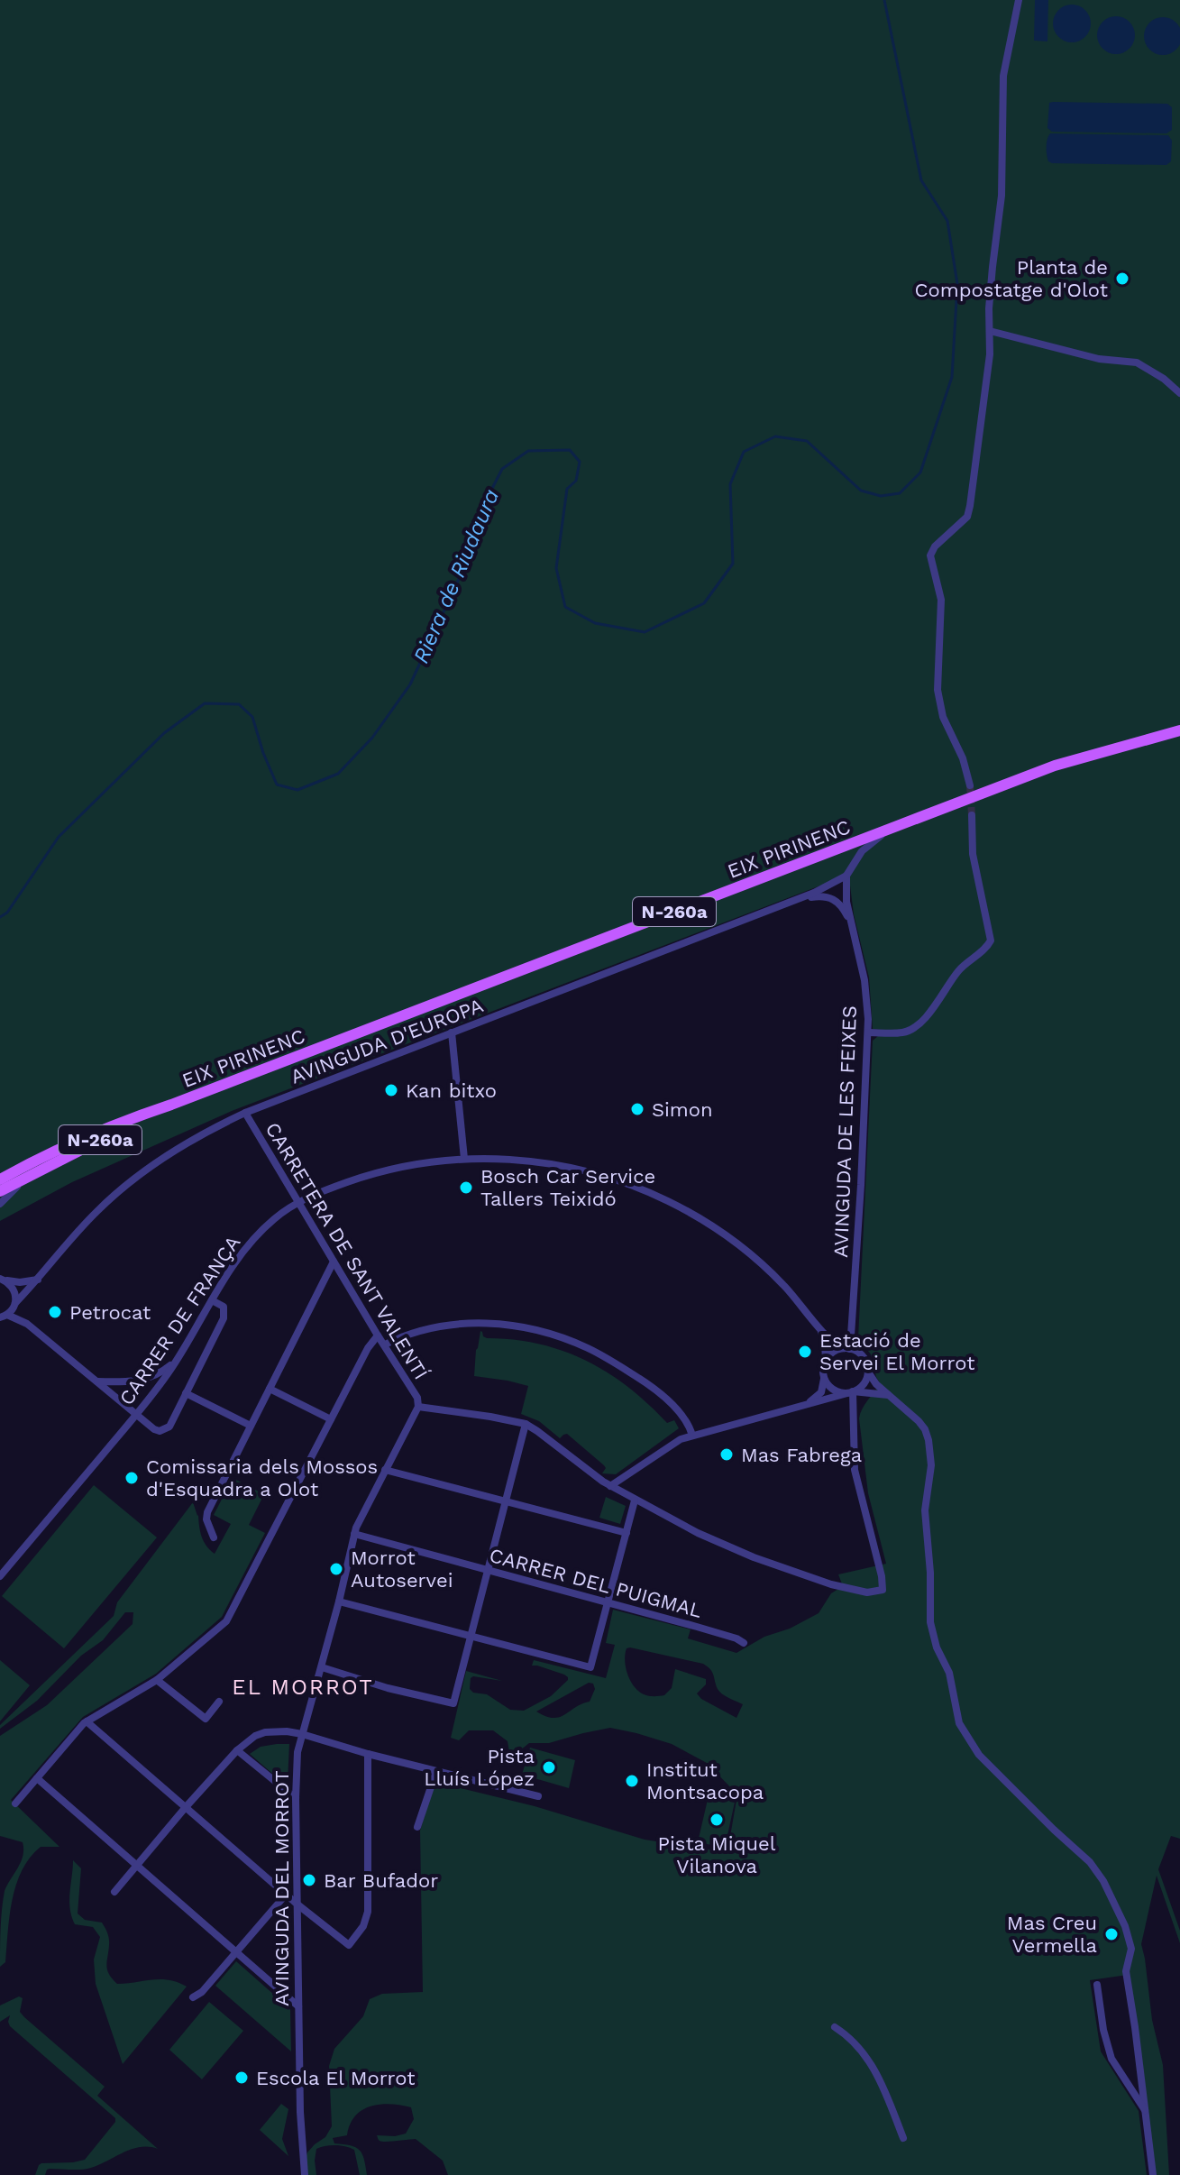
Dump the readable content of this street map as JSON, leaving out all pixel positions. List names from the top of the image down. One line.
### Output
{"streets":{"main road":["EIX PIRINENC","N-260a"],"street":["AVINGUDA D'EUROPA","AVINGUDA DE LES FEIXES","CARRETERA DE SANT VALENTÍ","CARRER DE FRANÇA","CARRER DEL PUIGMAL","AVINGUDA DEL MORROT"]},"crossings":[["EIX PIRINENC","AVINGUDA D'EUROPA"],["AVINGUDA D'EUROPA","AVINGUDA DE LES FEIXES"],["AVINGUDA D'EUROPA","CARRETERA DE SANT VALENTÍ"],["AVINGUDA DE LES FEIXES","CARRER DE FRANÇA"],["CARRETERA DE SANT VALENTÍ","CARRER DE FRANÇA"],["CARRETERA DE SANT VALENTÍ","AVINGUDA DEL MORROT"],["CARRER DEL PUIGMAL","AVINGUDA DEL MORROT"]],"districts":["EL MORROT"],"water":["Riera de Riudaura"],"places":["Planta de Compostatge d'Olot","Kan bitxo","Simon","Bosch Car Service Tallers Teixidó","Petrocat","Estació de Servei El Morrot","Mas Fabrega","Comissaria dels Mossos d'Esquadra a Olot","Morrot Autoservei","Pista Lluís López","Institut Montsacopa","Pista Miquel Vilanova","Bar Bufador","Mas Creu Vermella","Escola El Morrot"]}
